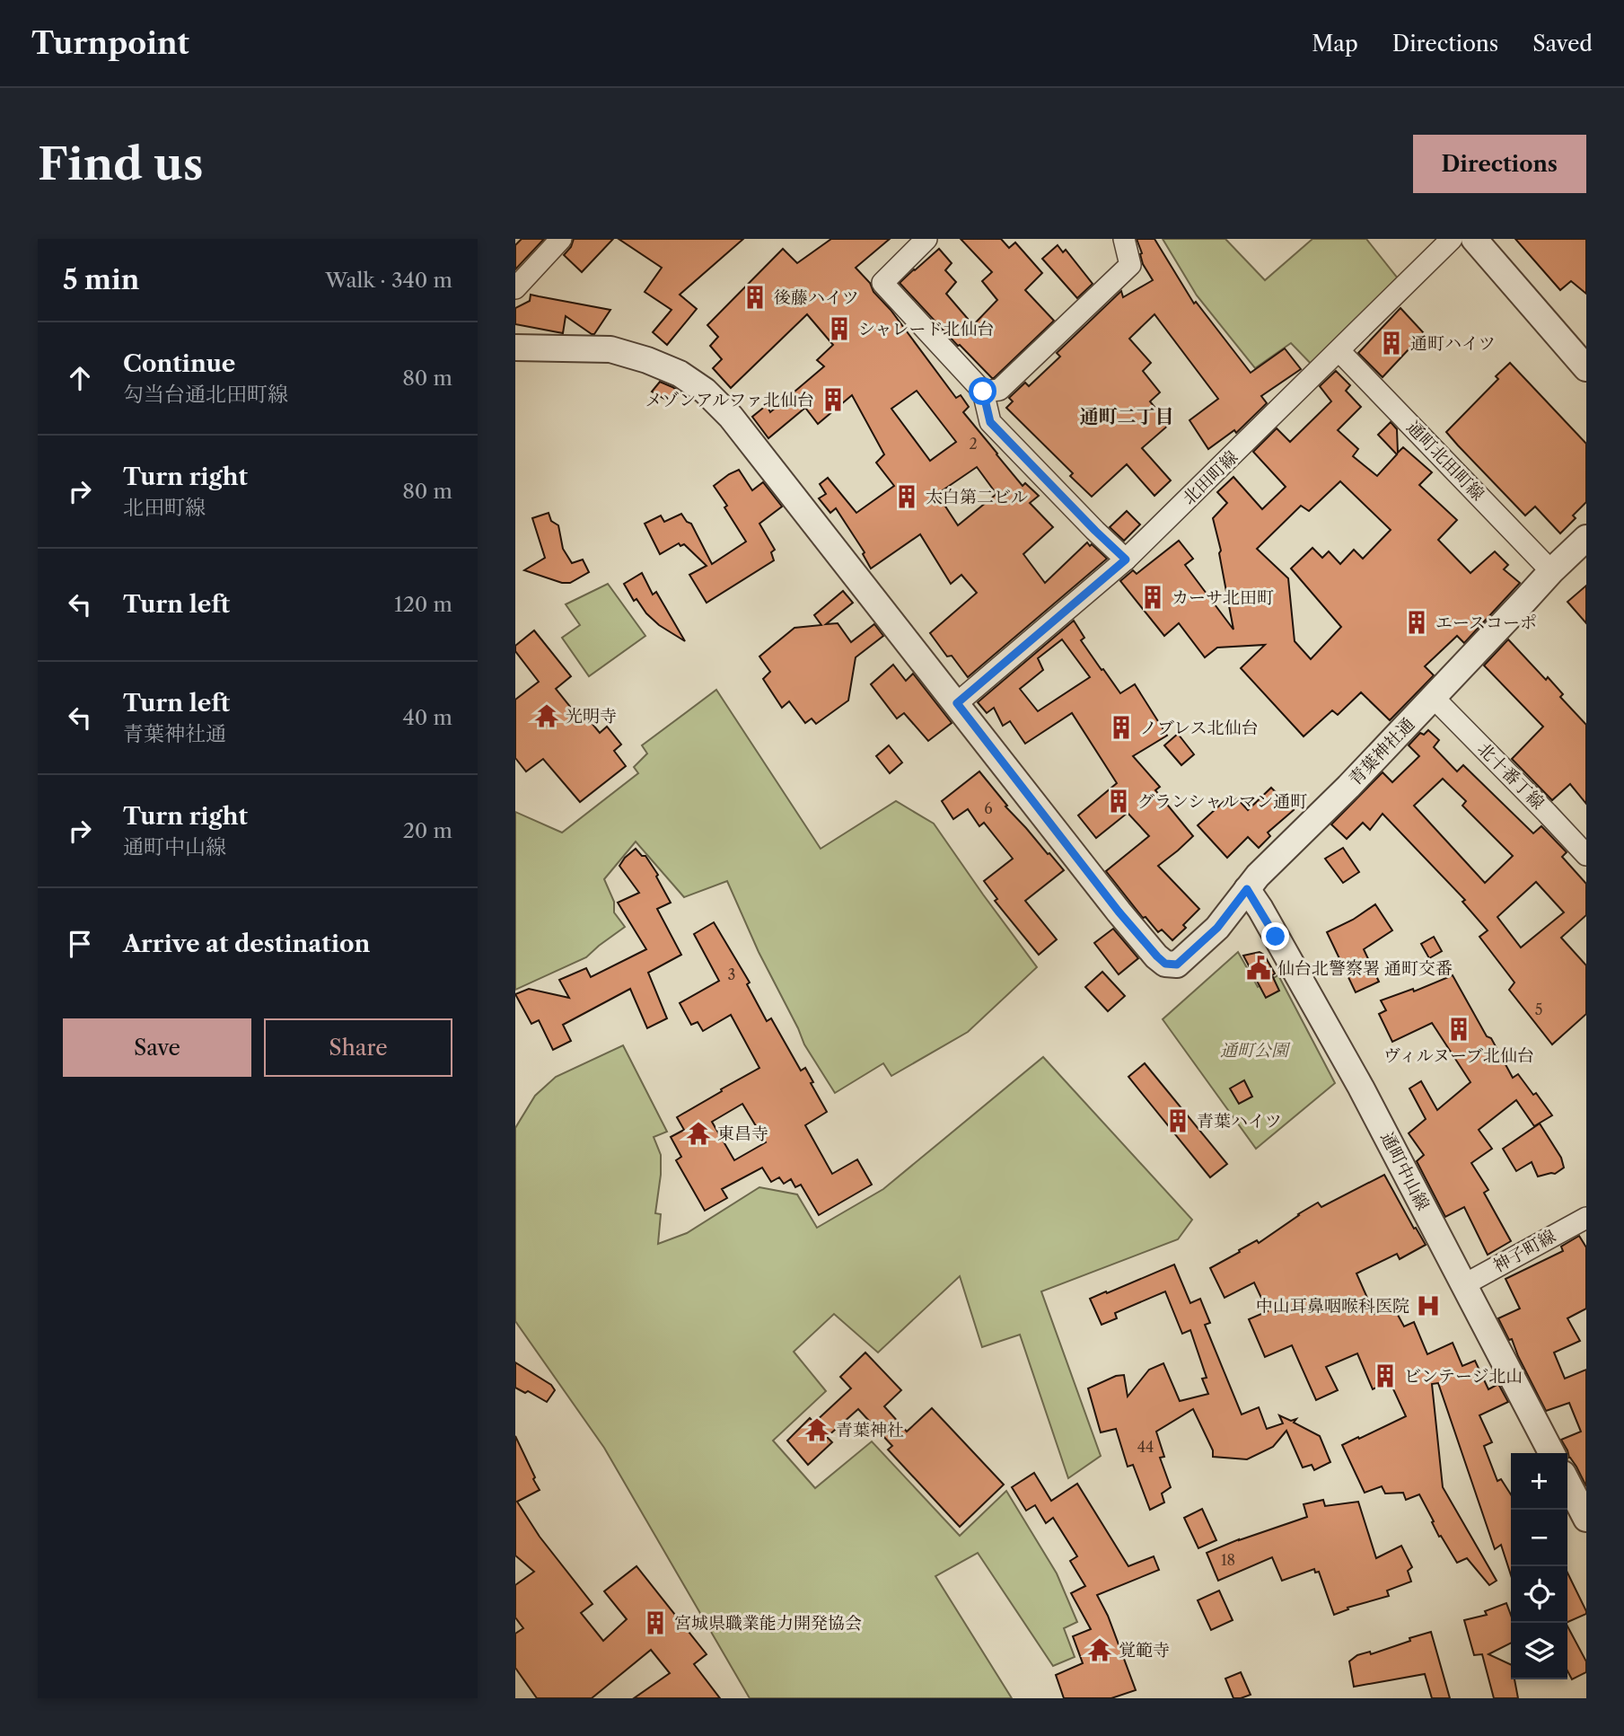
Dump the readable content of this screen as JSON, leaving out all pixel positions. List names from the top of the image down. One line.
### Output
{"streets":{"street":["通町北田町線","北田町線","青葉神社通","北十番丁線","通町中山線","神子町線"]},"crossings":[["通町北田町線","北田町線"],["通町北田町線","青葉神社通"],["北田町線","青葉神社通"],["青葉神社通","北十番丁線"],["青葉神社通","通町中山線"],["通町中山線","神子町線"]],"districts":["通町二丁目"],"parks":["通町公園"],"places":{"building":["後藤ハイツ","シャレード北仙台","通町ハイツ","メゾンアルファ北仙台","太白第二ビル","カーサ北田町","エースコーポ","ノブレス北仙台","グランシャルマン通町","ヴィルヌーブ北仙台","青葉ハイツ","ビンテージ北山","宮城県職業能力開発協会"],"temple":["光明寺","東昌寺","青葉神社","覚範寺"],"public building":["仙台北警察署 通町交番"],"hospital":["中山耳鼻咽喉科医院"]},"house_numbers":["2","6","3","5","44","18"],"page":{"header":"Turnpoint","nav":["Map","Directions","Saved"],"buttons":["Directions",["Save","Share"]],"title":"Find us","heading":["5 min","Walk · 340 m"],"list":[["Continue","勾当台通北田町線","80 m"],["Turn right","北田町線","80 m"],["Turn left","120 m"],["Turn left","青葉神社通","40 m"],["Turn right","通町中山線","20 m"],"Arrive at destination"],"map_buttons":["+","−"]}}
